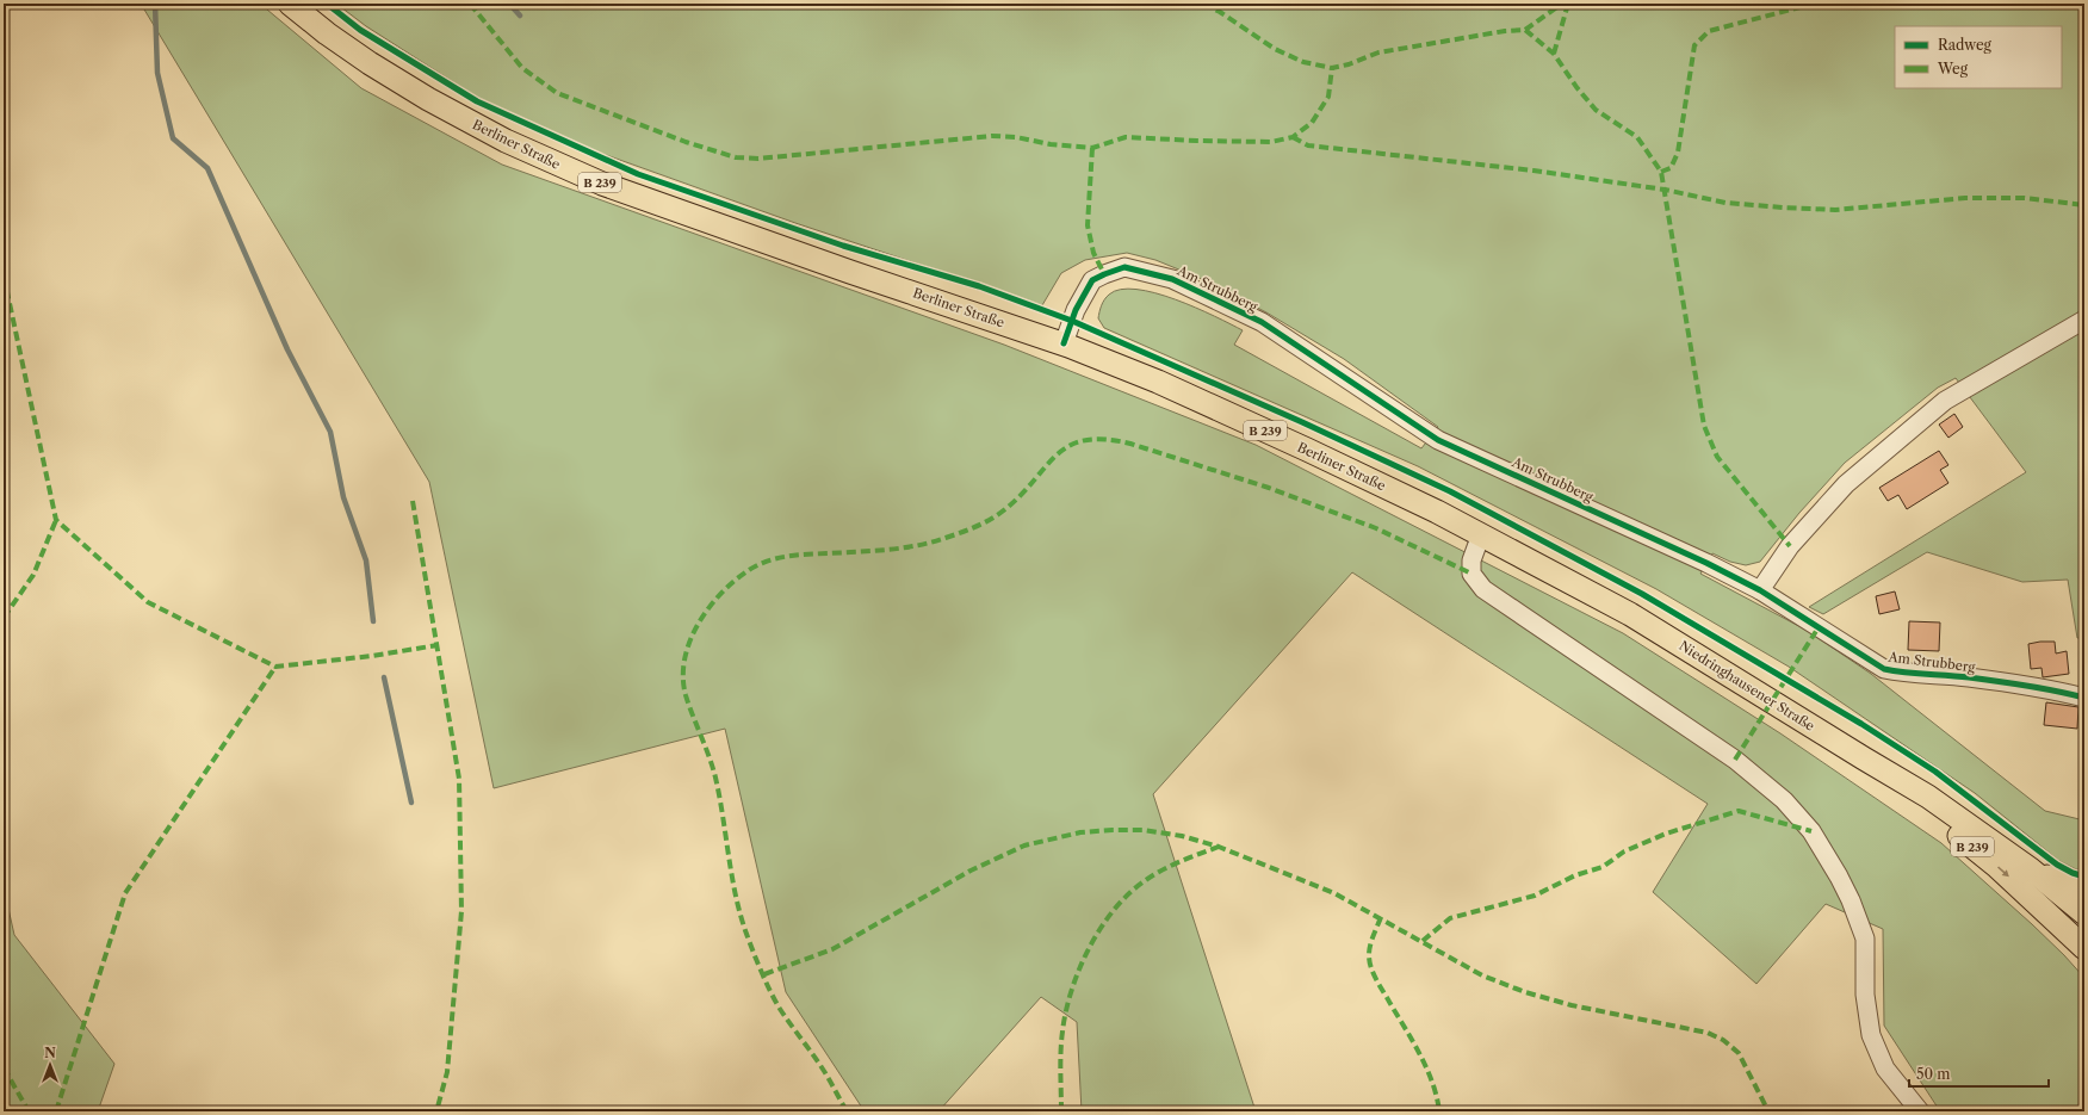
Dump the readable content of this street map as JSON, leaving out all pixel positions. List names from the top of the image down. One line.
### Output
{"streets":{"main road":["Berliner Straße","B 239","Niedringhausener Straße"],"street":["Am Strubberg"]},"crossings":[["Berliner Straße","Am Strubberg"],["Berliner Straße","Niedringhausener Straße"],["B 239","Niedringhausener Straße"]],"legend":["Radweg","Weg"],"scale_bar":"50 m","north":"top"}
